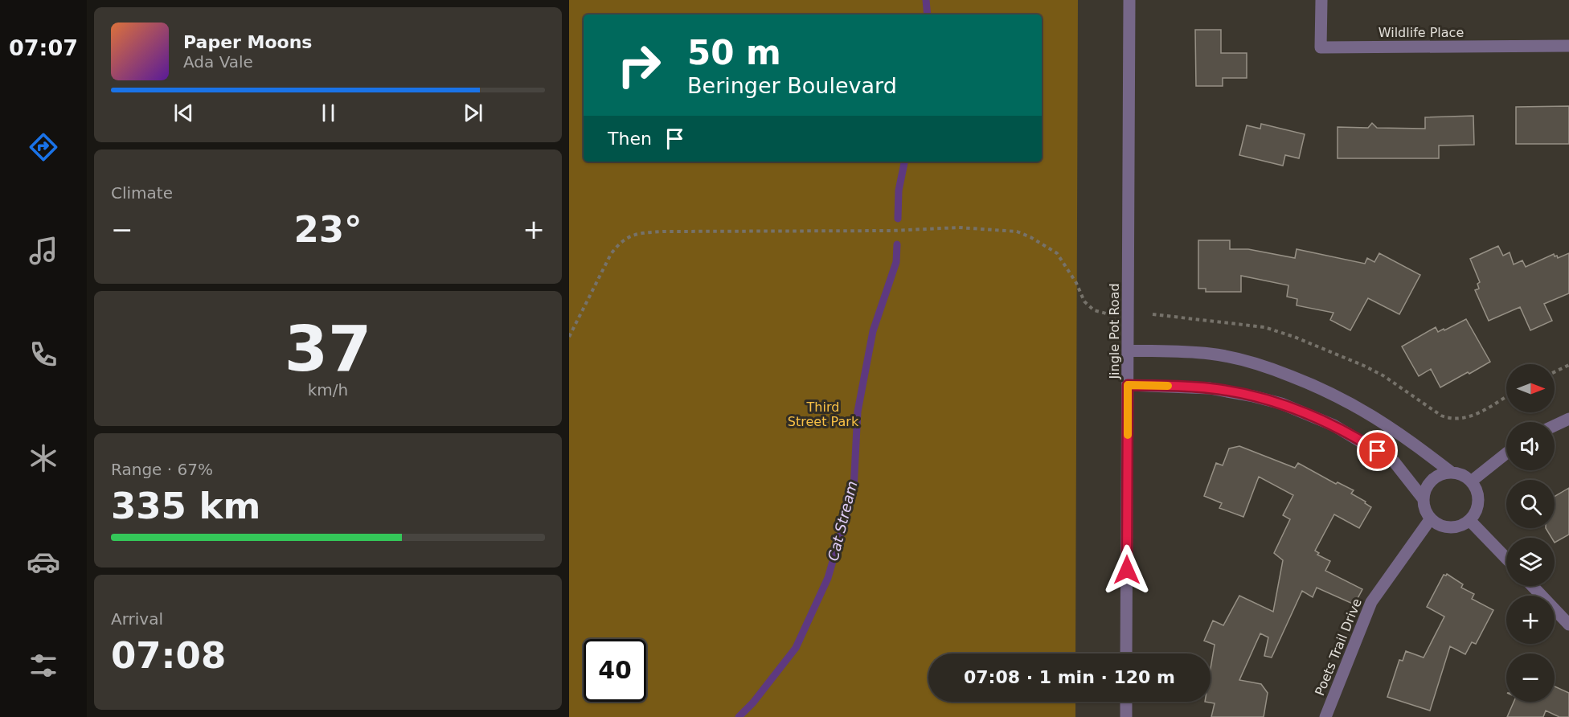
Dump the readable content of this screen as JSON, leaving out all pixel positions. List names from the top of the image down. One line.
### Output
{"streets":{"street":["Wildlife Place","Jingle Pot Road","Poets Trail Drive"]},"water":["Cat Stream"],"parks":["Third Street Park"],"north":"right","page":{"tabs":"07:07","turn":["50 m","Beringer Boulevard"],"song":["Paper Moons","Ada Vale"],"then":"Then","tile":["Climate",["37","km/h"],["Range · 67%","335 km"],["Arrival","07:08"]],"heat":["−","23°","+"],"map_buttons":["+","−"],"limit":"40","trip":"07:08 · 1 min · 120 m"}}
